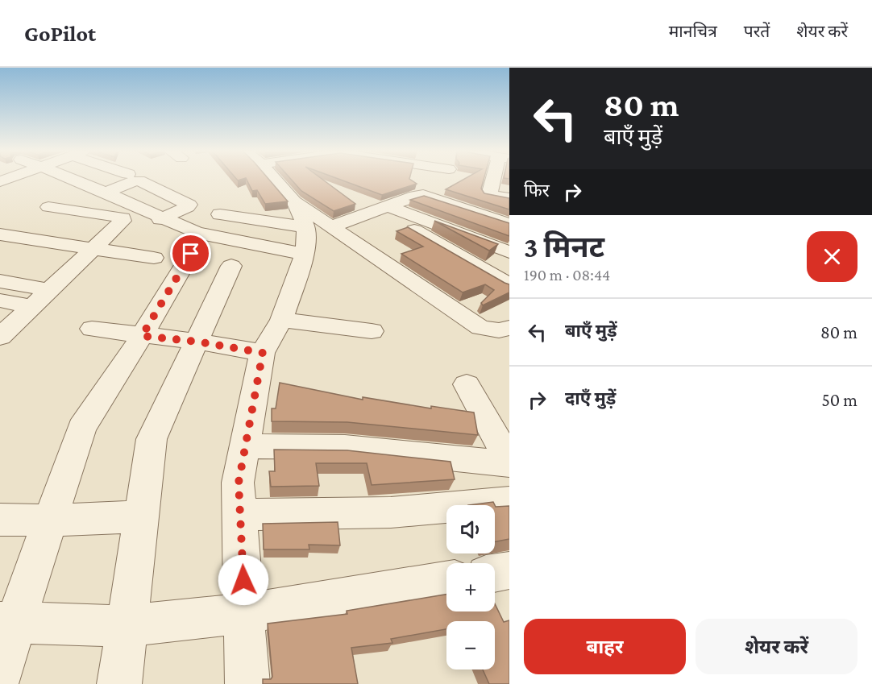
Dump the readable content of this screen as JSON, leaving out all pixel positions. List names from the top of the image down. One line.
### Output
{"page":{"header":"GoPilot","nav":["मानचित्र","परतें","शेयर करें"],"turn":["80 m","बाएँ मुड़ें"],"then":"फिर","heading":["3 मिनट","190 m · 08:44"],"list":[{"name":"बाएँ मुड़ें","value":"80 m"},{"name":"दाएँ मुड़ें","value":"50 m"}],"map_buttons":["+","−"],"buttons":["बाहर","शेयर करें"]}}
